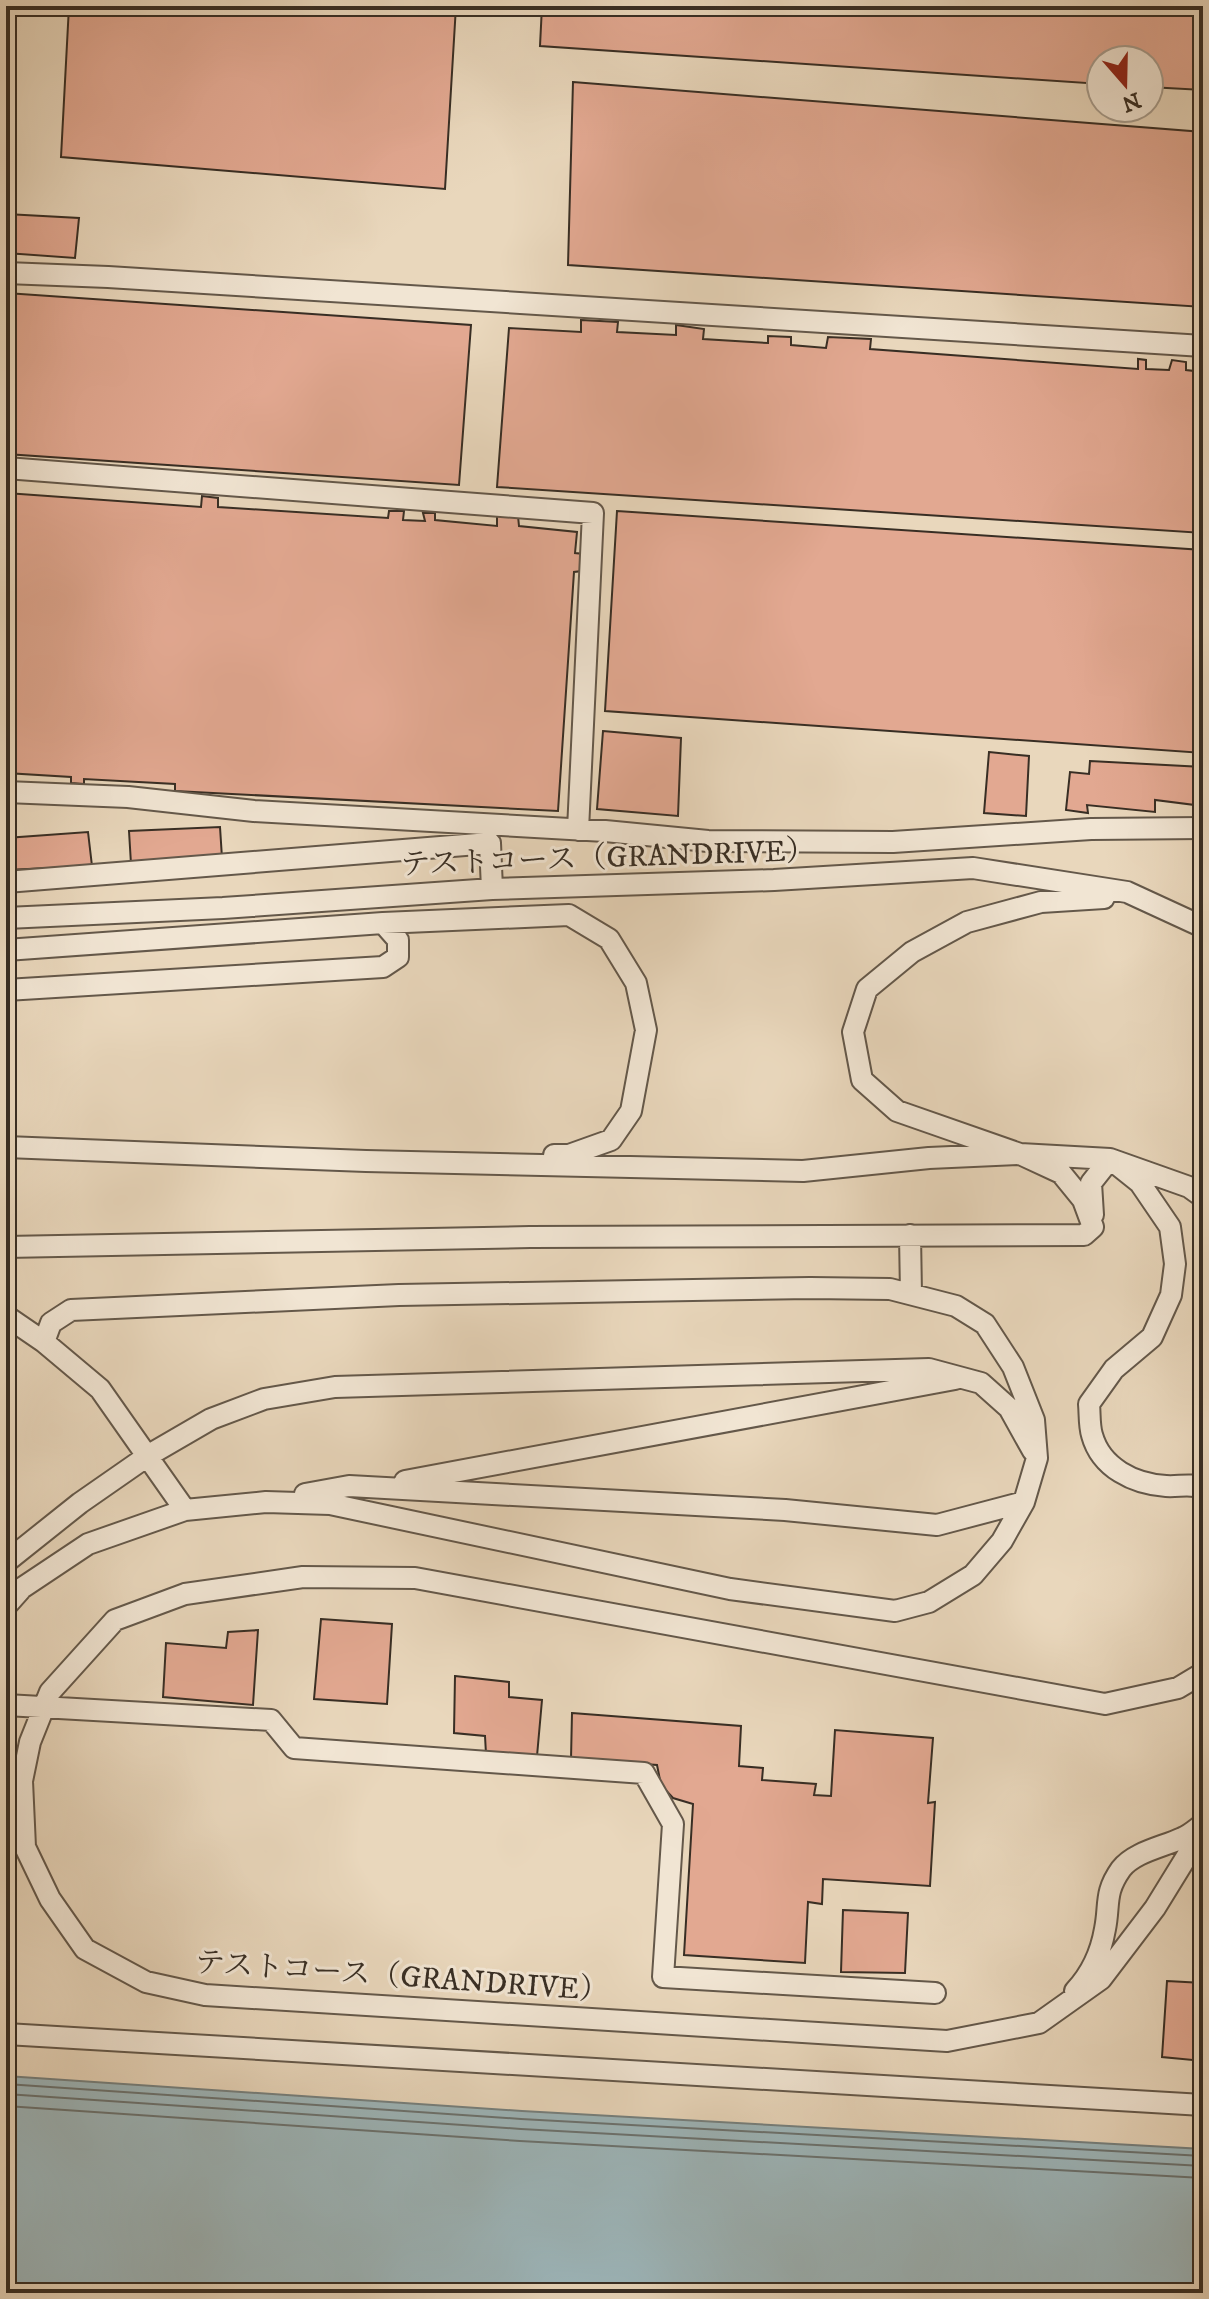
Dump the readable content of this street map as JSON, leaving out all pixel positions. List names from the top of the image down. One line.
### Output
{"streets":{"lane":["テストコース（GRANDRIVE）"]},"north":"bottom"}
